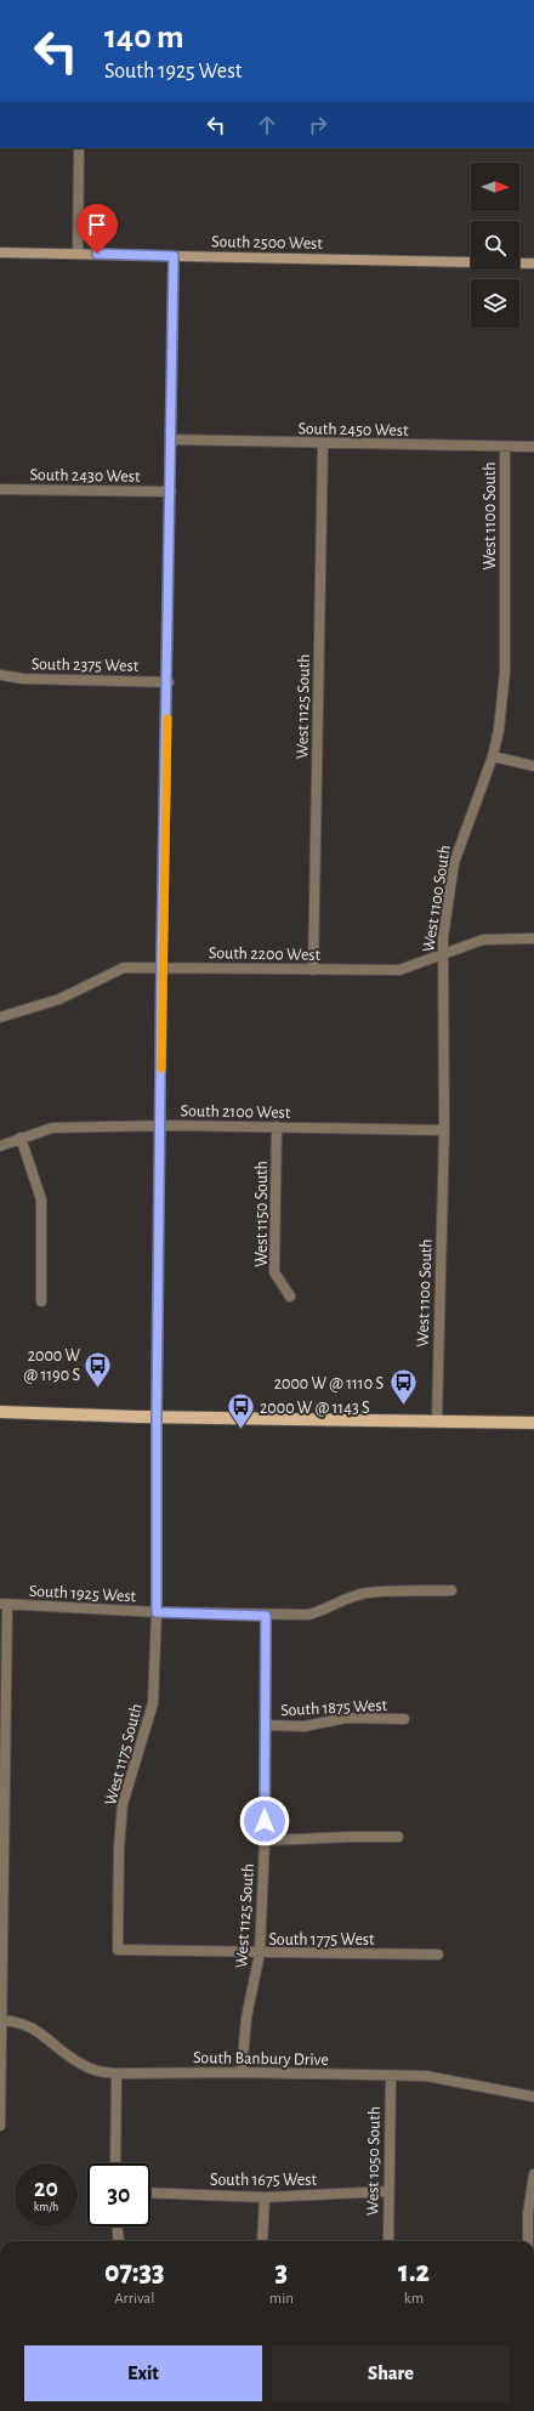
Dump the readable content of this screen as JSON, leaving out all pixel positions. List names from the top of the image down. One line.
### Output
{"streets":{"street":["South 2500 West","South 2450 West","South 2430 West","West 1100 South","South 2375 West","West 1125 South","South 2200 West","South 2100 West","West 1150 South","South 1925 West","South 1875 West","West 1175 South","South 1775 West","South Banbury Drive","West 1050 South","South 1675 West"]},"crossings":[["South 2500 West","West 1175 South"],["South 2450 West","West 1100 South"],["South 2450 West","West 1125 South"],["South 2450 West","West 1175 South"],["South 2430 West","West 1175 South"],["West 1100 South","South 2200 West"],["West 1100 South","South 2100 West"],["South 2375 West","West 1175 South"],["West 1125 South","South 2200 West"],["West 1125 South","South 1925 West"],["West 1125 South","South 1875 West"],["West 1125 South","South 1775 West"],["West 1125 South","South Banbury Drive"],["South 2200 West","West 1175 South"],["South 2100 West","West 1150 South"],["South 2100 West","West 1175 South"],["South 1925 West","West 1175 South"],["West 1175 South","South 1775 West"],["South Banbury Drive","West 1050 South"],["West 1050 South","South 1675 West"]],"places":{"bus stop":["2000 W @ 1190 S","2000 W @ 1110 S","2000 W @ 1143 S"]},"north":"right","page":{"turn":["140 m","South 1925 West"],"speed":"20 km/h","limit":"30","eta":["07:33","Arrival","3","min","1.2","km"],"buttons":["Exit","Share"]}}
